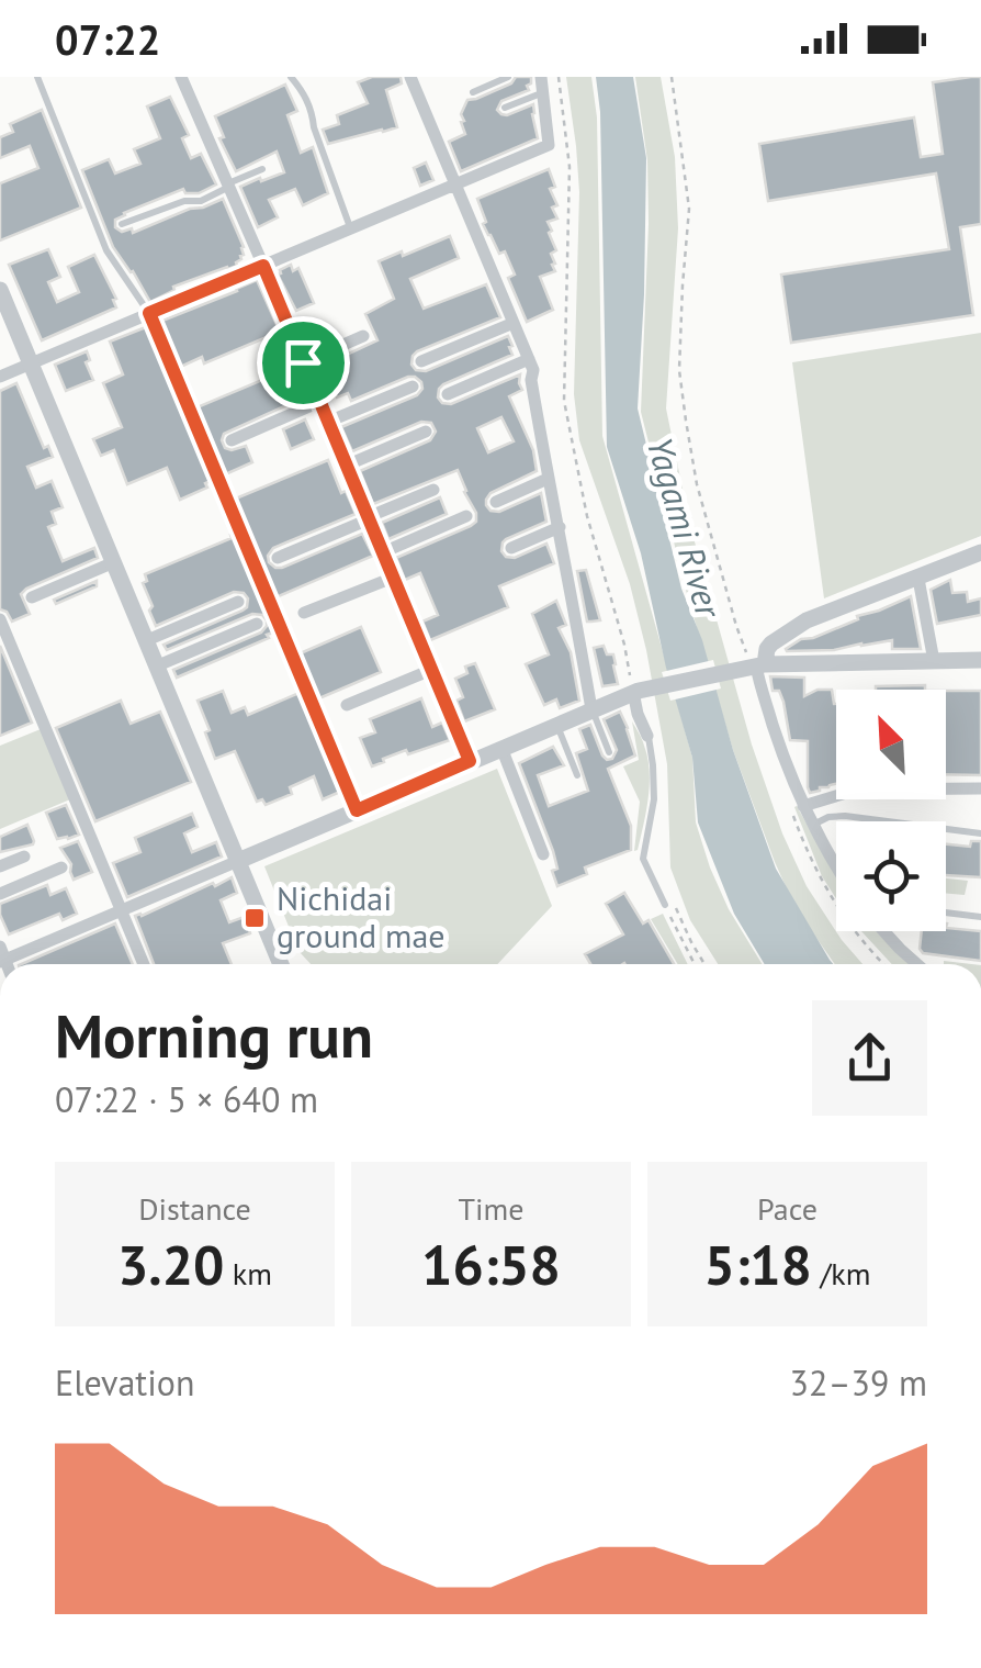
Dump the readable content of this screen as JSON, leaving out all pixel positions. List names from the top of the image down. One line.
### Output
{"water":["Yagami River"],"places":{"transit":["Nichidai ground mae"]},"north":"top left","page":{"status":"07:22","heading":["Morning run","07:22 · 5 × 640 m"],"stats":[["Distance","3.20 km"],["Time","16:58"],["Pace","5:18 /km"]],"chart":["Elevation","32–39 m"]}}
